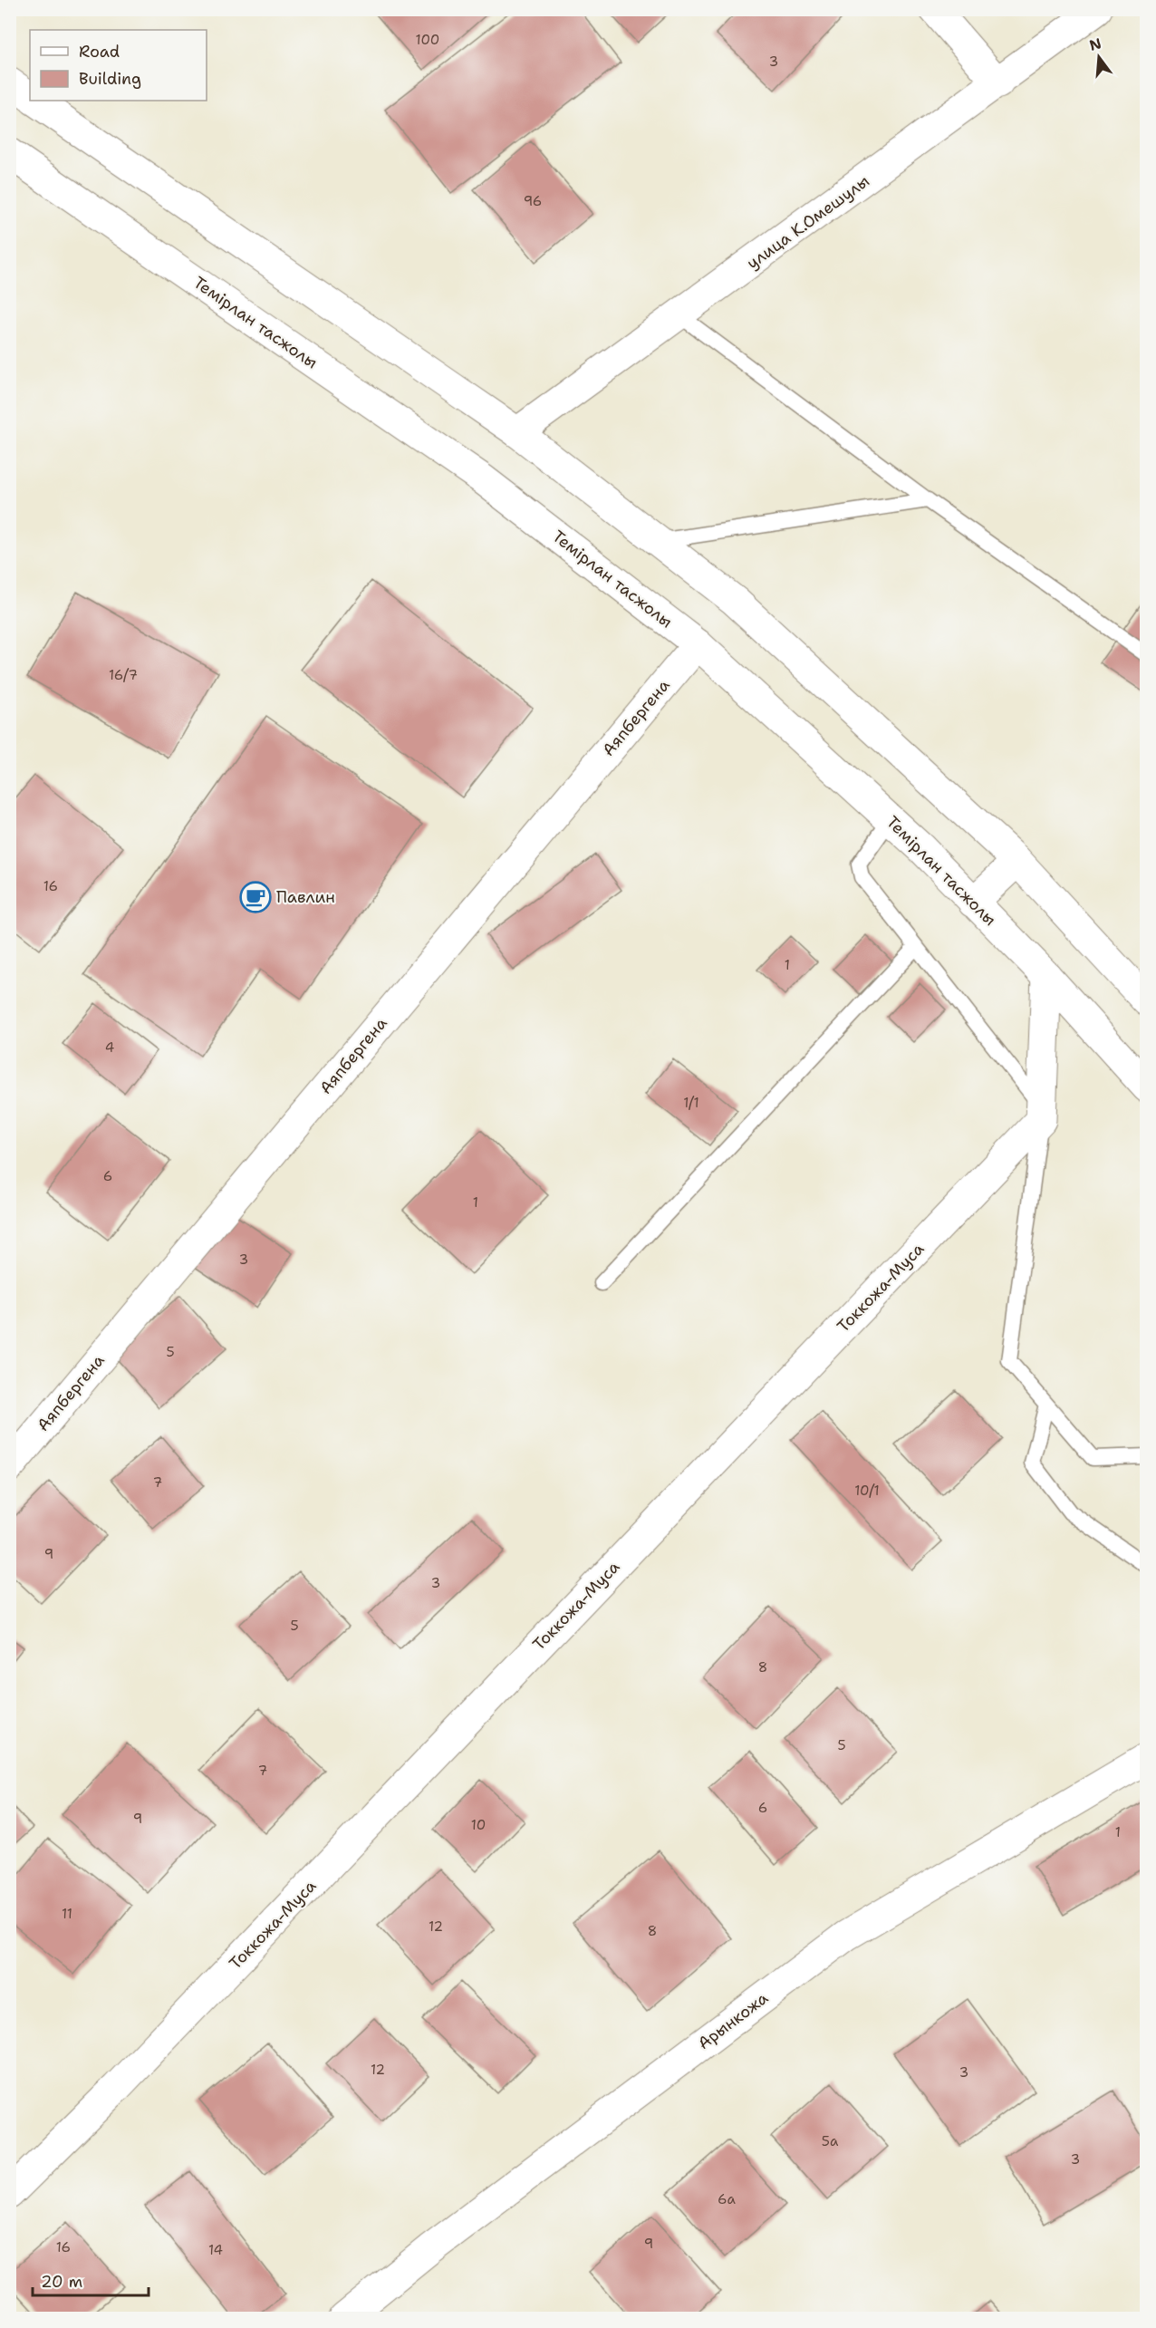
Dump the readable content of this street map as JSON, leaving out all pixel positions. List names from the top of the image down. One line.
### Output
{"streets":{"street":["улица К.Омешулы","Темірлан тасжолы","Аяпбергена","Токкожа-Муса","Арынкожа"]},"crossings":[["Темірлан тасжолы","Аяпбергена"]],"places":{"cafe":["Павлин"]},"house_numbers":["100","3","96","16/7","16","1","4","1/1","6","1","3","5","7","10/1","9","3","5","8","5","7","6","9","10","1","11","12","8","12","3","5а","3","6а","9","16","14"],"legend":["Road","Building"],"scale_bar":"20 m","north":"top"}
